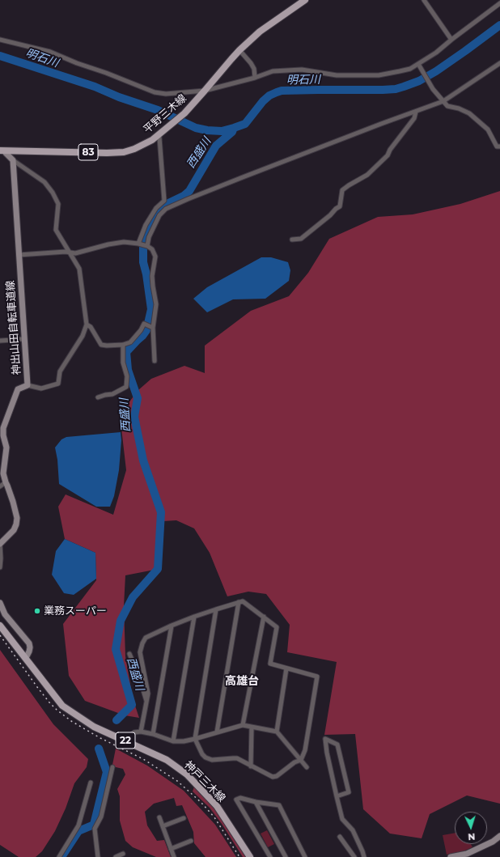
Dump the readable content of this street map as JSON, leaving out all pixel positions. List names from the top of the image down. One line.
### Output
{"streets":{"main road":["平野三木線","83","神出山田自転車道線","22","神戸三木線"]},"districts":["高雄台"],"water":["明石川","西盛川"],"places":["業務スーパー"],"north":"bottom"}
